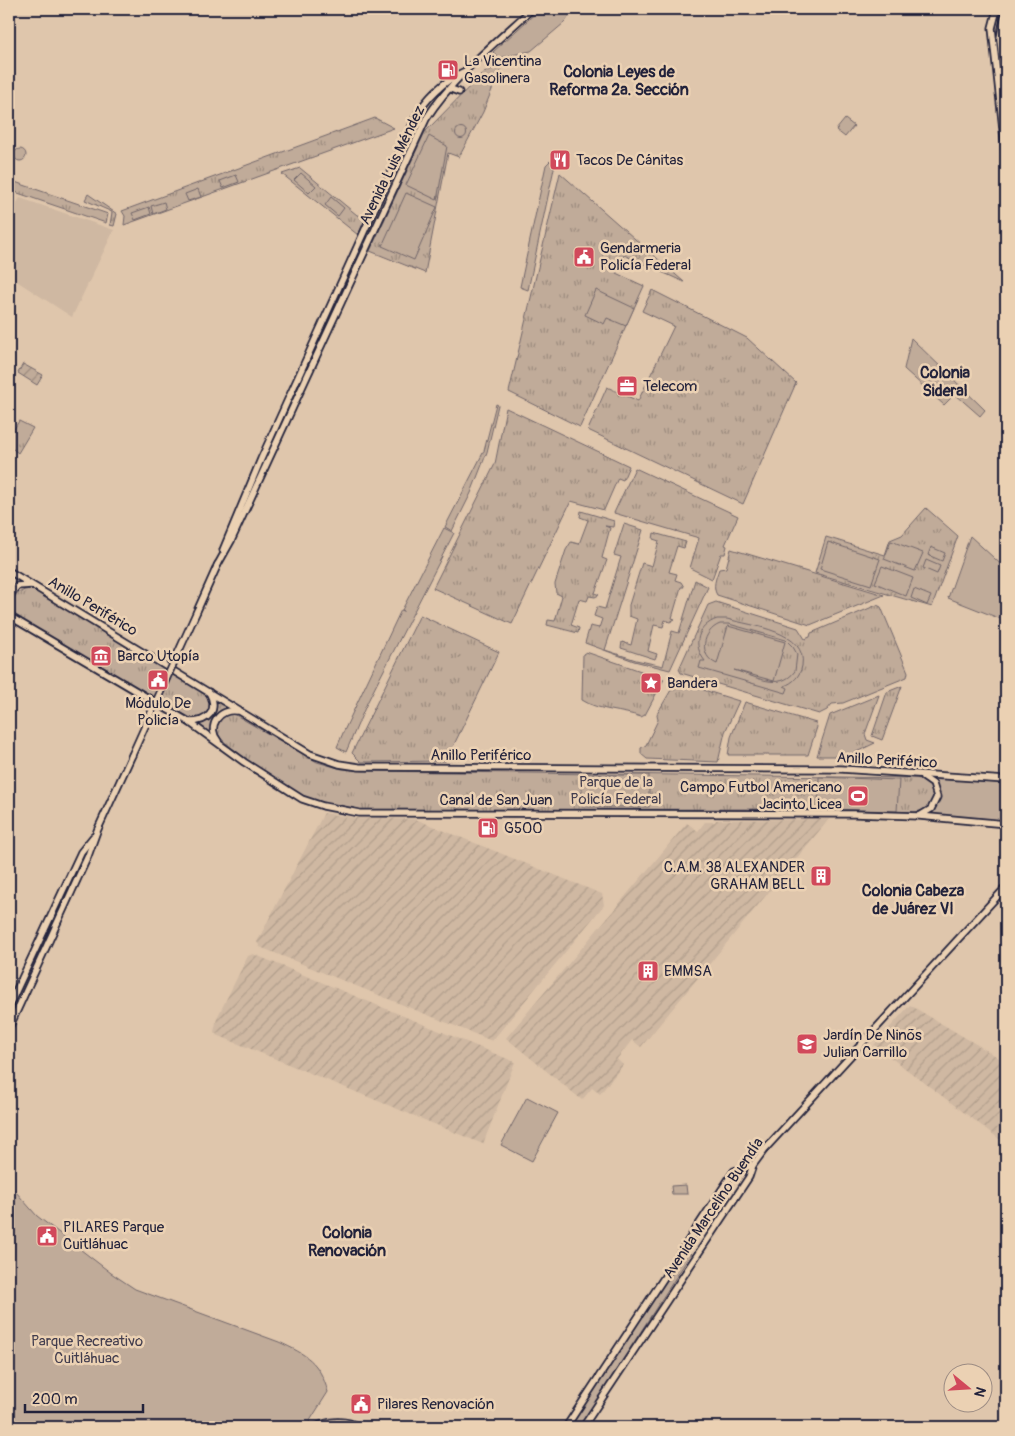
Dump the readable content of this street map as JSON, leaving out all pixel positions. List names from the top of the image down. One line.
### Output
{"streets":{"main road":["Avenida Luis Méndez","Anillo Periférico","Canal de San Juan","Avenida Marcelino Buendía"]},"districts":["Colonia Leyes de Reforma 2a. Sección","Colonia Sideral","Colonia Cabeza de Juárez VI","Colonia Renovación"],"parks":["Parque de la Policía Federal","Parque Recreativo Cuitláhuac"],"places":{"fuel station":["La Vicentina Gasolinera","G500"],"restaurant":["Tacos De Cánitas"],"public building":["Gendarmeria Policía Federal","Módulo De Policía","PILARES Parque Cuitláhuac","Pilares Renovación"],"office":["Telecom"],"museum":["Barco Utopía"],"place":["Bandera"],"sports":["Campo Futbol Americano Jacinto Licea"],"building":["C.A.M. 38 ALEXANDER GRAHAM BELL","EMMSA"],"school or university":["Jardín De Ninõs Julian Carrillo"]},"scale_bar":"200 m","north":"right"}
